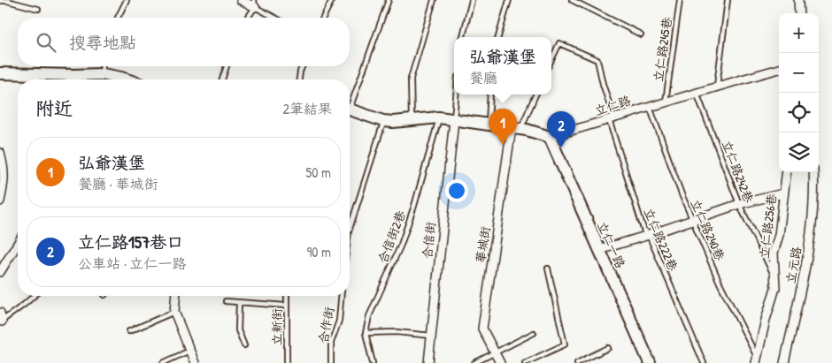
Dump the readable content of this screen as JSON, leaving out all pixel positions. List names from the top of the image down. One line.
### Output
{"streets":{"street":["立仁路","立仁路256巷","合信街","華城街","立仁一路","立元路"],"lane":["立仁路245巷","立仁路242巷","立仁路240巷","合信街2巷","立仁路222巷","合作街","立新街"]},"crossings":[["立仁路245巷","立仁路"],["立仁路","立仁路242巷"],["立仁路","立仁路240巷"],["立仁路","立仁路222巷"],["立仁路","立仁一路"],["立仁路242巷","立仁路256巷"],["立仁路256巷","立仁路240巷"]],"page":{"map_buttons":["+","−"],"search":"搜尋地點","popup":["弘爺漢堡","餐廳"],"heading":["附近","2筆結果"],"pins":["1","2"],"list":[{"mark":"1","name":"弘爺漢堡","note":"餐廳 · 華城街","value":"50 m"},{"mark":"2","name":"立仁路157巷口","note":"公車站 · 立仁一路","value":"90 m"}]}}
